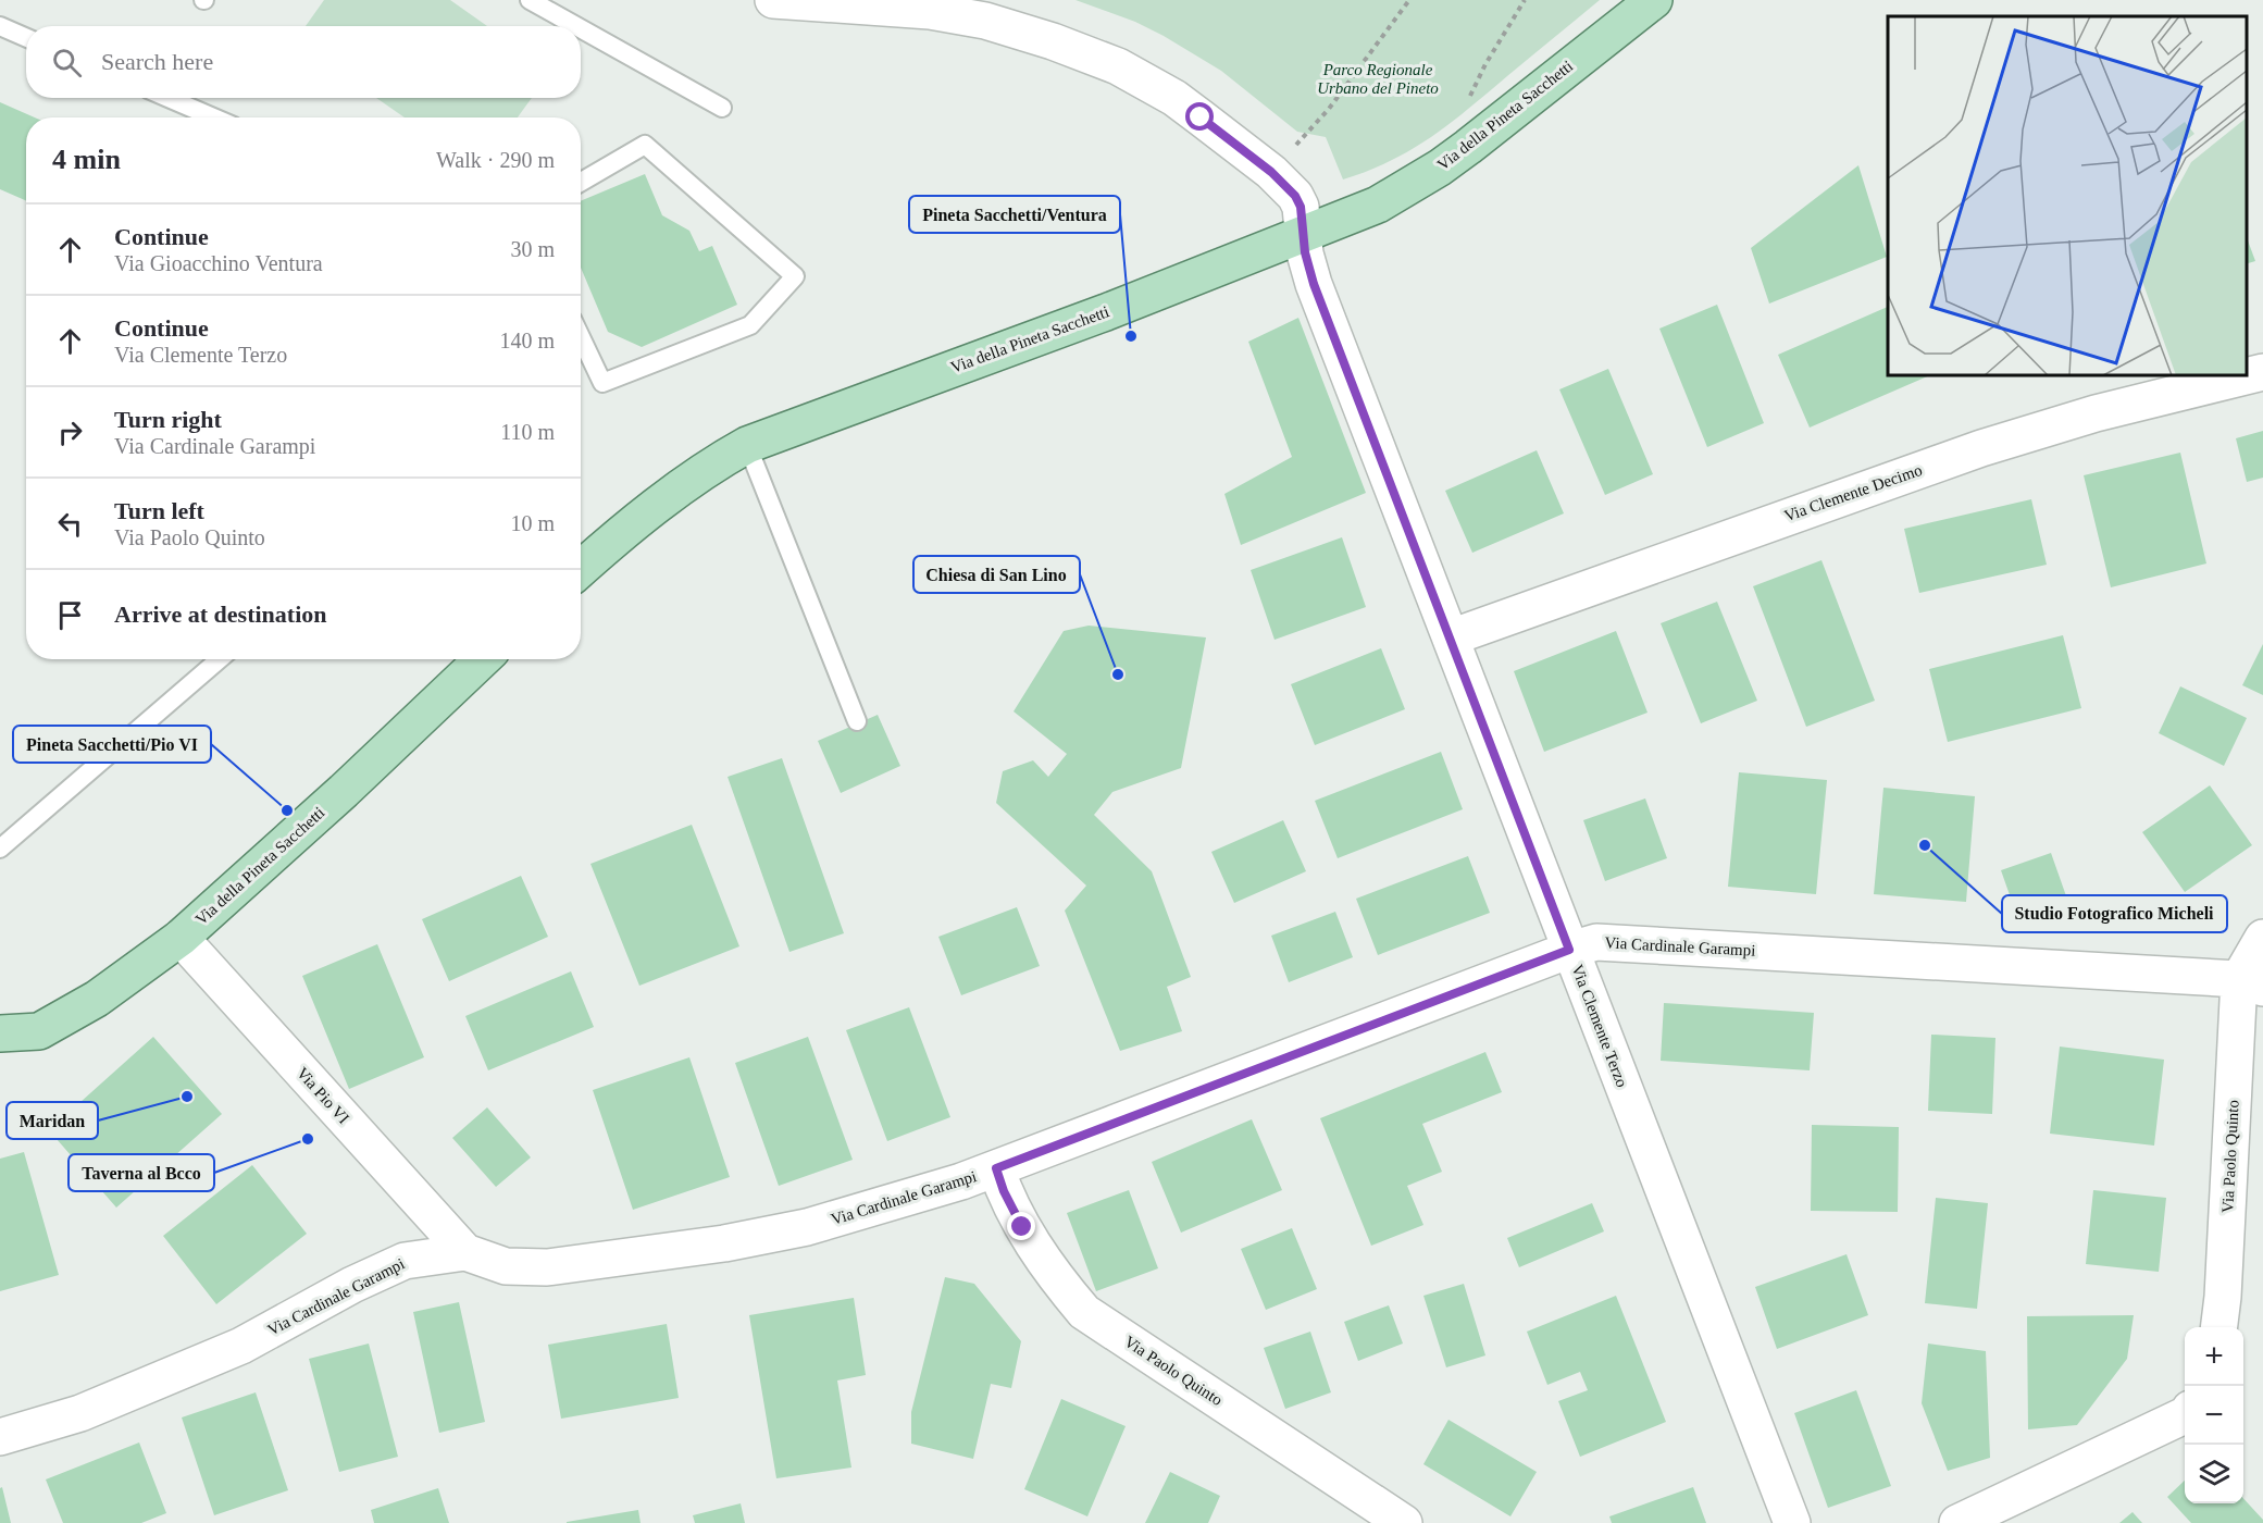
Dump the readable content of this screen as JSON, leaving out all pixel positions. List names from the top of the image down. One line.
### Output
{"streets":{"main road":["Via della Pineta Sacchetti"],"street":["Via Clemente Decimo","Via Cardinale Garampi","Via Clemente Terzo","Via Pio VI","Via Paolo Quinto"]},"crossings":[["Via della Pineta Sacchetti","Via Clemente Terzo"],["Via della Pineta Sacchetti","Via Pio VI"],["Via Clemente Decimo","Via Clemente Terzo"],["Via Cardinale Garampi","Via Clemente Terzo"],["Via Cardinale Garampi","Via Pio VI"],["Via Cardinale Garampi","Via Paolo Quinto"]],"parks":["Parco Regionale Urbano del Pineto"],"places":["Pineta Sacchetti/Ventura","Chiesa di San Lino","Pineta Sacchetti/Pio VI","Studio Fotografico Micheli","Maridan","Taverna al Bcco"],"page":{"search":"Search here","heading":["4 min","Walk · 290 m"],"list":[["Continue","Via Gioacchino Ventura","30 m"],["Continue","Via Clemente Terzo","140 m"],["Turn right","Via Cardinale Garampi","110 m"],["Turn left","Via Paolo Quinto","10 m"],"Arrive at destination"],"map_buttons":["+","−"]}}
